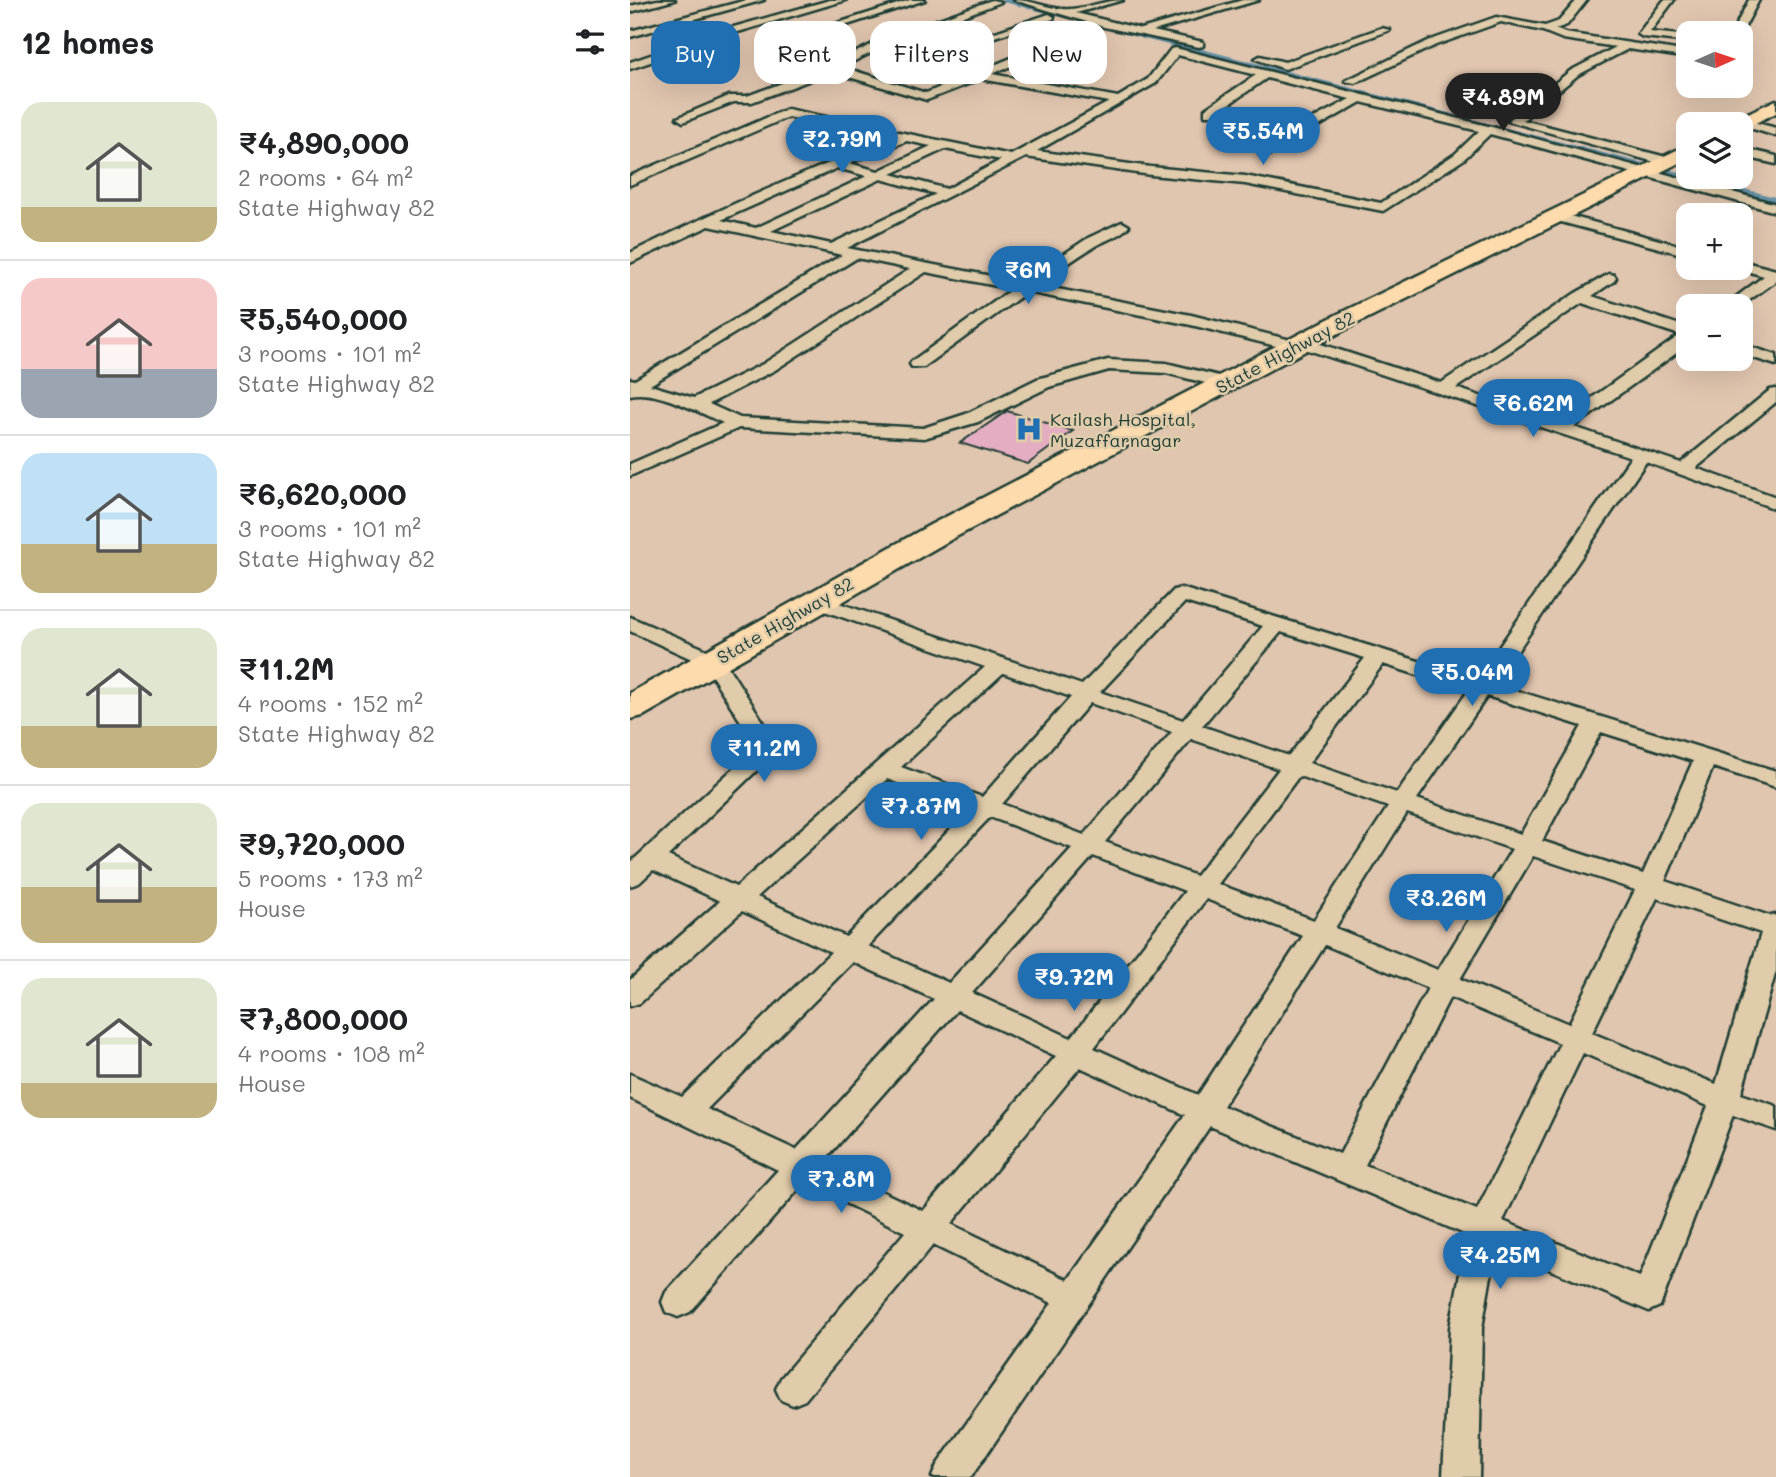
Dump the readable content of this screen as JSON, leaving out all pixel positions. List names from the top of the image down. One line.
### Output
{"streets":{"main road":["State Highway 82"]},"places":{"hospital":["Kailash Hospital, Muzaffarnagar"]},"north":"right","page":{"heading":"12 homes","map_buttons":["+","−"],"chip":["Buy","Rent","Filters","New"],"price":["₹4.89M","₹5.54M","₹2.79M","₹6M","₹6.62M","₹5.04M","₹11.2M","₹7.87M","₹3.26M","₹9.72M","₹7.8M","₹4.25M"],"list":[{"name":"₹4,890,000","note":"2 rooms · 64 m² · State Highway 82"},{"name":"₹5,540,000","note":"3 rooms · 101 m² · State Highway 82"},{"name":"₹6,620,000","note":"3 rooms · 101 m² · State Highway 82"},{"name":"₹11.2M","note":"4 rooms · 152 m² · State Highway 82"},{"name":"₹9,720,000","note":"5 rooms · 173 m² · House"},{"name":"₹7,800,000","note":"4 rooms · 108 m² · House"}]}}
